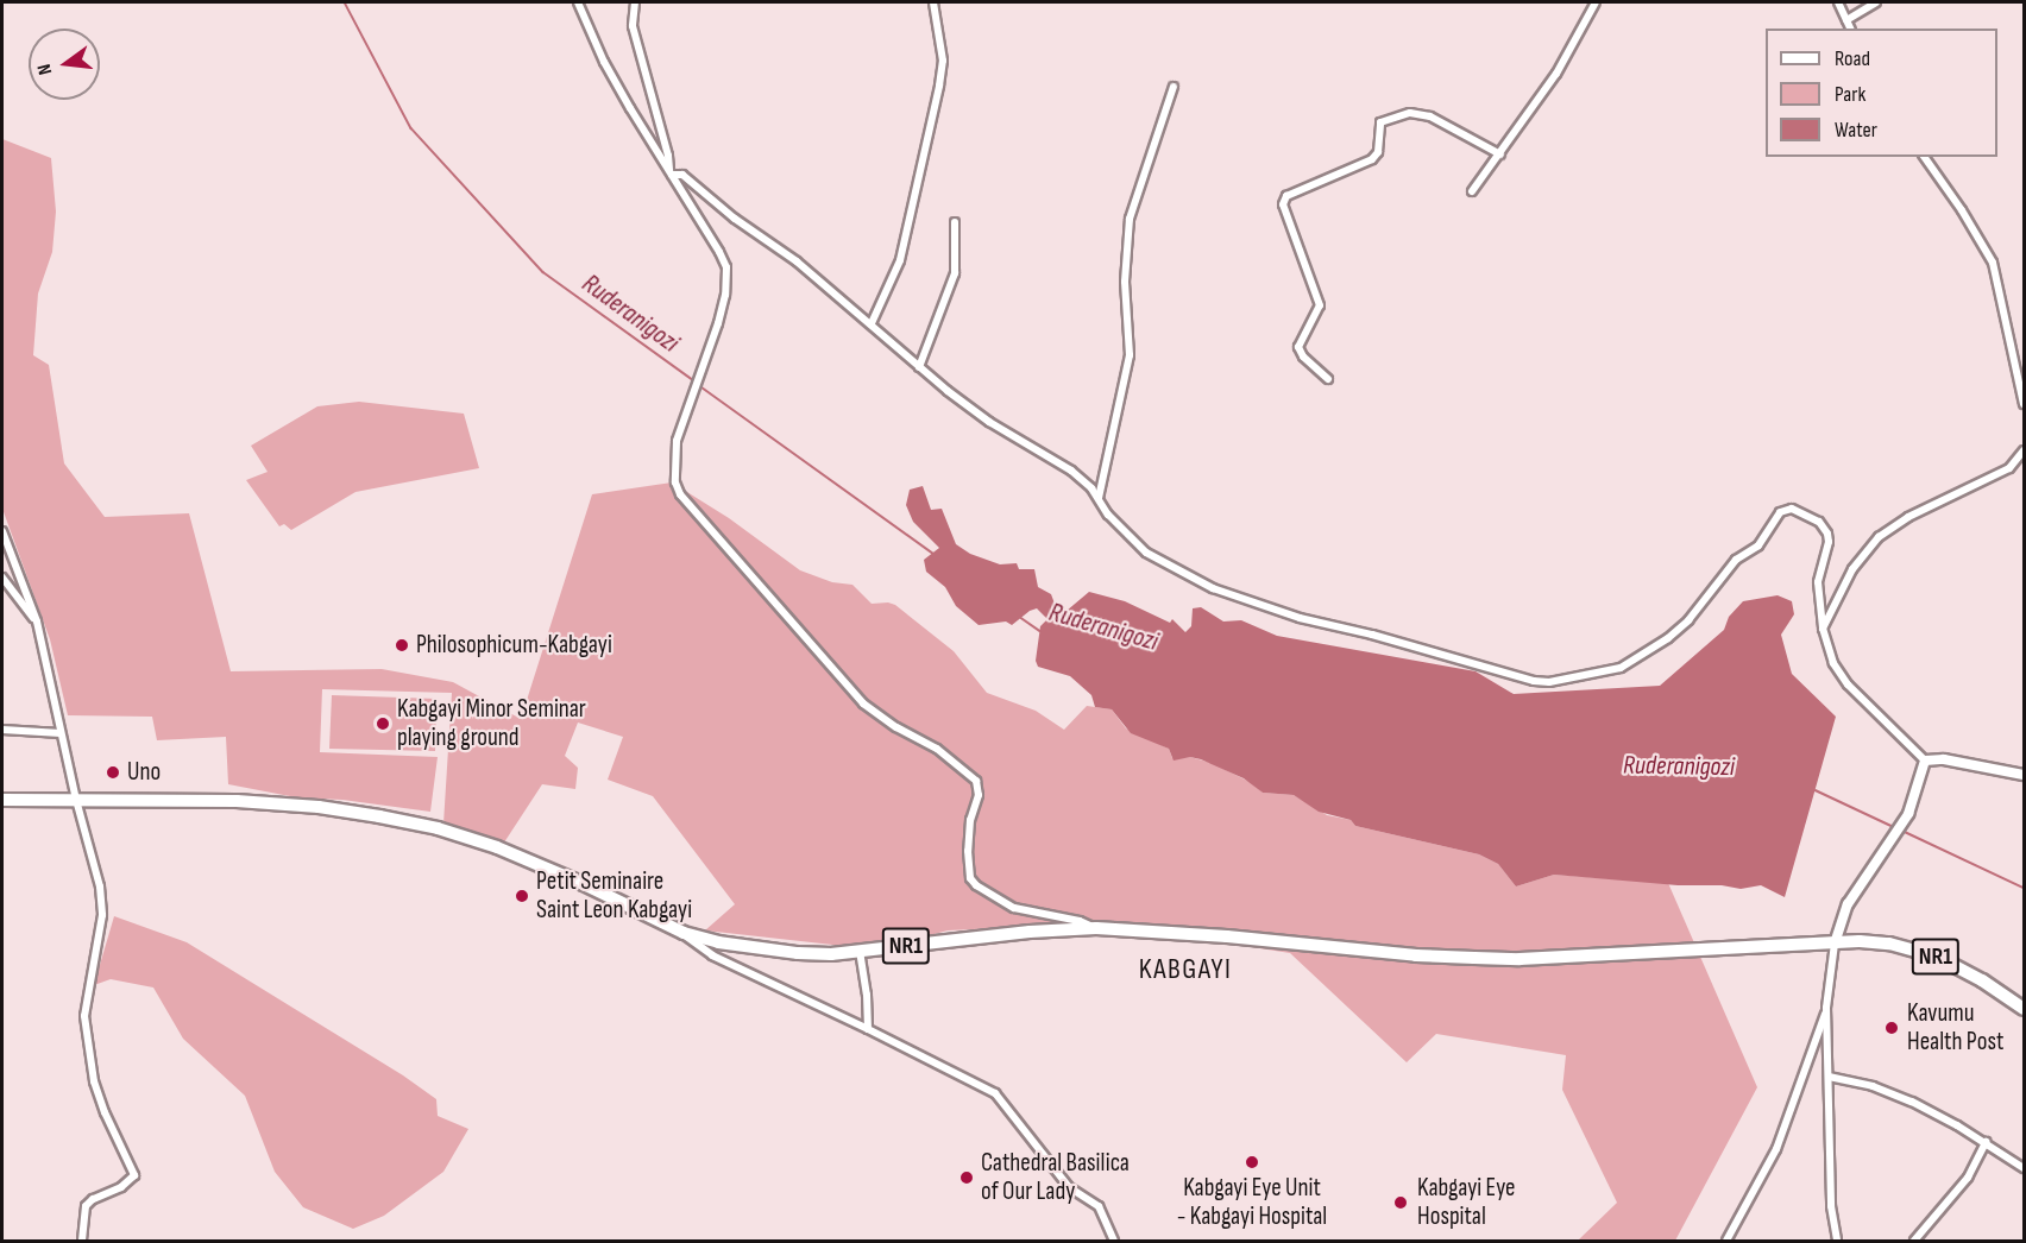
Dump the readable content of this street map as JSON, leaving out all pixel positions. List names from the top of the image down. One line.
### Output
{"streets":{"highway":["NR1"]},"districts":["KABGAYI"],"water":["Ruderanigozi"],"places":["Philosophicum-Kabgayi","Kabgayi Minor Seminar playing ground","Uno","Petit Seminaire Saint Leon Kabgayi","Kavumu Health Post","Kabgayi Eye Unit - Kabgayi Hospital","Cathedral Basilica of Our Lady","Kabgayi Eye Hospital"],"legend":["Road","Park","Water"],"north":"left"}
